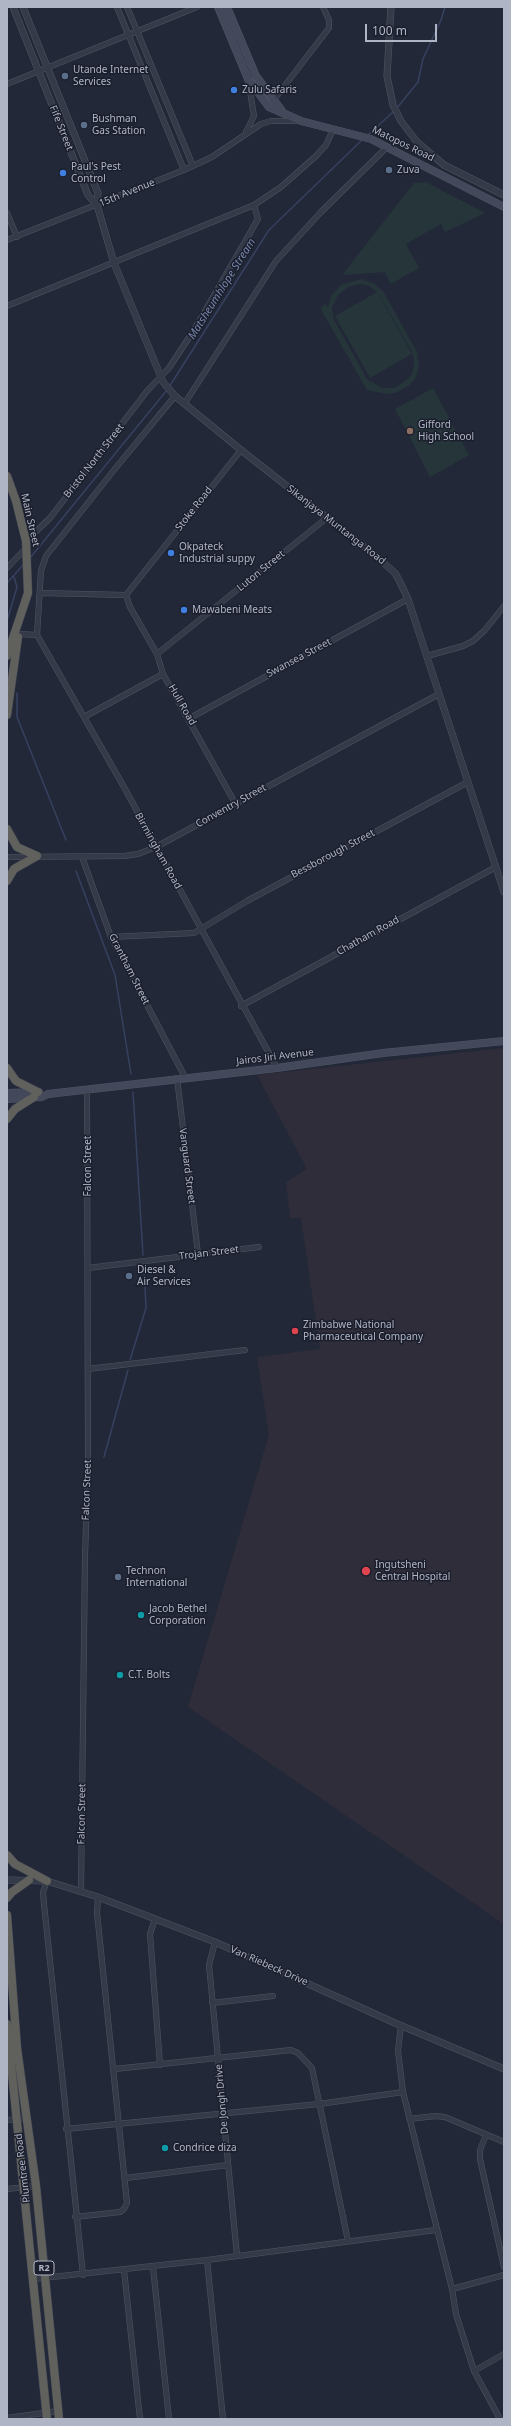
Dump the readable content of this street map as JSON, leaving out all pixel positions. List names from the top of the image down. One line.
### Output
{"streets":{"highway":["Main Street","Plumtree Road","R2"],"main road":["Matopos Road","Jairos Jiri Avenue"],"street":["Fife Street","15th Avenue","Bristol North Street","Stoke Road","Sikanjaya Muntanga Road","Luton Street","Swansea Street","Hull Road","Conventry Street","Birmingham Road","Bessborough Street","Chatham Road","Grantham Street","Falcon Street","Vanguard Street","Trojan Street","Van Riebeck Drive","De Jongh Drive"]},"crossings":[["Fife Street","15th Avenue"],["Fife Street","Sikanjaya Muntanga Road"],["Matopos Road","15th Avenue"],["15th Avenue","Sikanjaya Muntanga Road"],["Bristol North Street","Main Street"],["Bristol North Street","Sikanjaya Muntanga Road"],["Stoke Road","Sikanjaya Muntanga Road"],["Stoke Road","Hull Road"],["Sikanjaya Muntanga Road","Luton Street"],["Sikanjaya Muntanga Road","Swansea Street"],["Sikanjaya Muntanga Road","Conventry Street"],["Sikanjaya Muntanga Road","Bessborough Street"],["Sikanjaya Muntanga Road","Chatham Road"],["Luton Street","Hull Road"],["Swansea Street","Hull Road"],["Hull Road","Conventry Street"],["Conventry Street","Birmingham Road"],["Conventry Street","Grantham Street"],["Birmingham Road","Bessborough Street"],["Birmingham Road","Chatham Road"],["Birmingham Road","Jairos Jiri Avenue"],["Bessborough Street","Grantham Street"],["Grantham Street","Jairos Jiri Avenue"],["Jairos Jiri Avenue","Falcon Street"],["Jairos Jiri Avenue","Vanguard Street"],["Falcon Street","Trojan Street"],["Falcon Street","Van Riebeck Drive"],["Vanguard Street","Trojan Street"],["Van Riebeck Drive","De Jongh Drive"]],"water":["Matsheumhlope Stream"],"places":["Utande Internet Services","Zulu Safaris","Bushman Gas Station","Zuva","Paul's Pest Control","Gifford High School","Okpateck Industrial suppy","Mawabeni Meats","Diesel & Air Services","Zimbabwe National Pharmaceutical Company","Ingutsheni Central Hospital","Technon International","Jacob Bethel Corporation","C.T. Bolts","Condrice diza"],"scale_bar":"100 m"}
